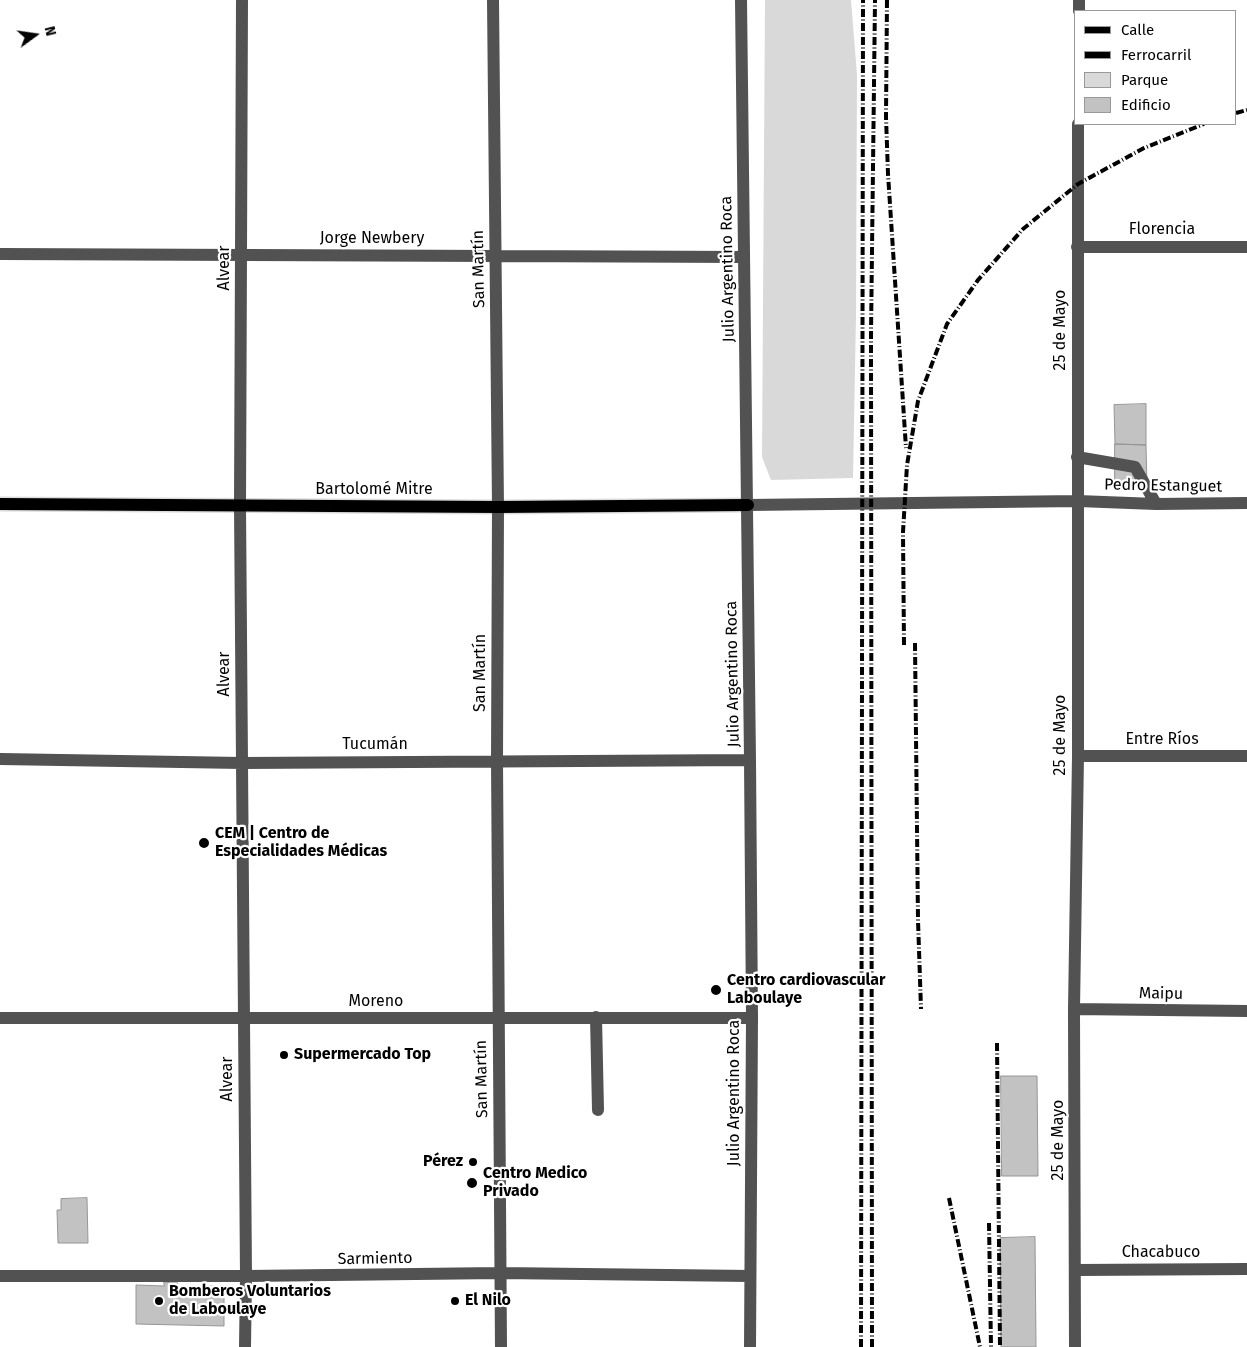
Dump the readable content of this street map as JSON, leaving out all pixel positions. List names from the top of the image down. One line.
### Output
{"streets":{"main road":["Bartolomé Mitre"],"street":["Florencia","Jorge Newbery","Alvear","San Martín","Julio Argentino Roca","25 de Mayo","Pedro Estanguet","Entre Ríos","Tucumán","Maipu","Moreno","Chacabuco","Sarmiento"]},"crossings":[["Florencia","25 de Mayo"],["Jorge Newbery","Alvear"],["Jorge Newbery","San Martín"],["Jorge Newbery","Julio Argentino Roca"],["Alvear","Bartolomé Mitre"],["Alvear","Tucumán"],["Alvear","Moreno"],["Alvear","Sarmiento"],["San Martín","Bartolomé Mitre"],["San Martín","Tucumán"],["San Martín","Moreno"],["San Martín","Sarmiento"],["Julio Argentino Roca","Pedro Estanguet"],["Julio Argentino Roca","Bartolomé Mitre"],["Julio Argentino Roca","Tucumán"],["Julio Argentino Roca","Moreno"],["Julio Argentino Roca","Sarmiento"],["25 de Mayo","Pedro Estanguet"],["25 de Mayo","Entre Ríos"],["25 de Mayo","Maipu"],["25 de Mayo","Chacabuco"],["Pedro Estanguet","Bartolomé Mitre"]],"places":["CEM | Centro de Especialidades Médicas","Centro cardiovascular Laboulaye","Supermercado Top","Pérez","Centro Medico Privado","Bomberos Voluntarios de Laboulaye","El Nilo"],"legend":["Calle","Ferrocarril","Parque","Edificio"],"north":"right"}
